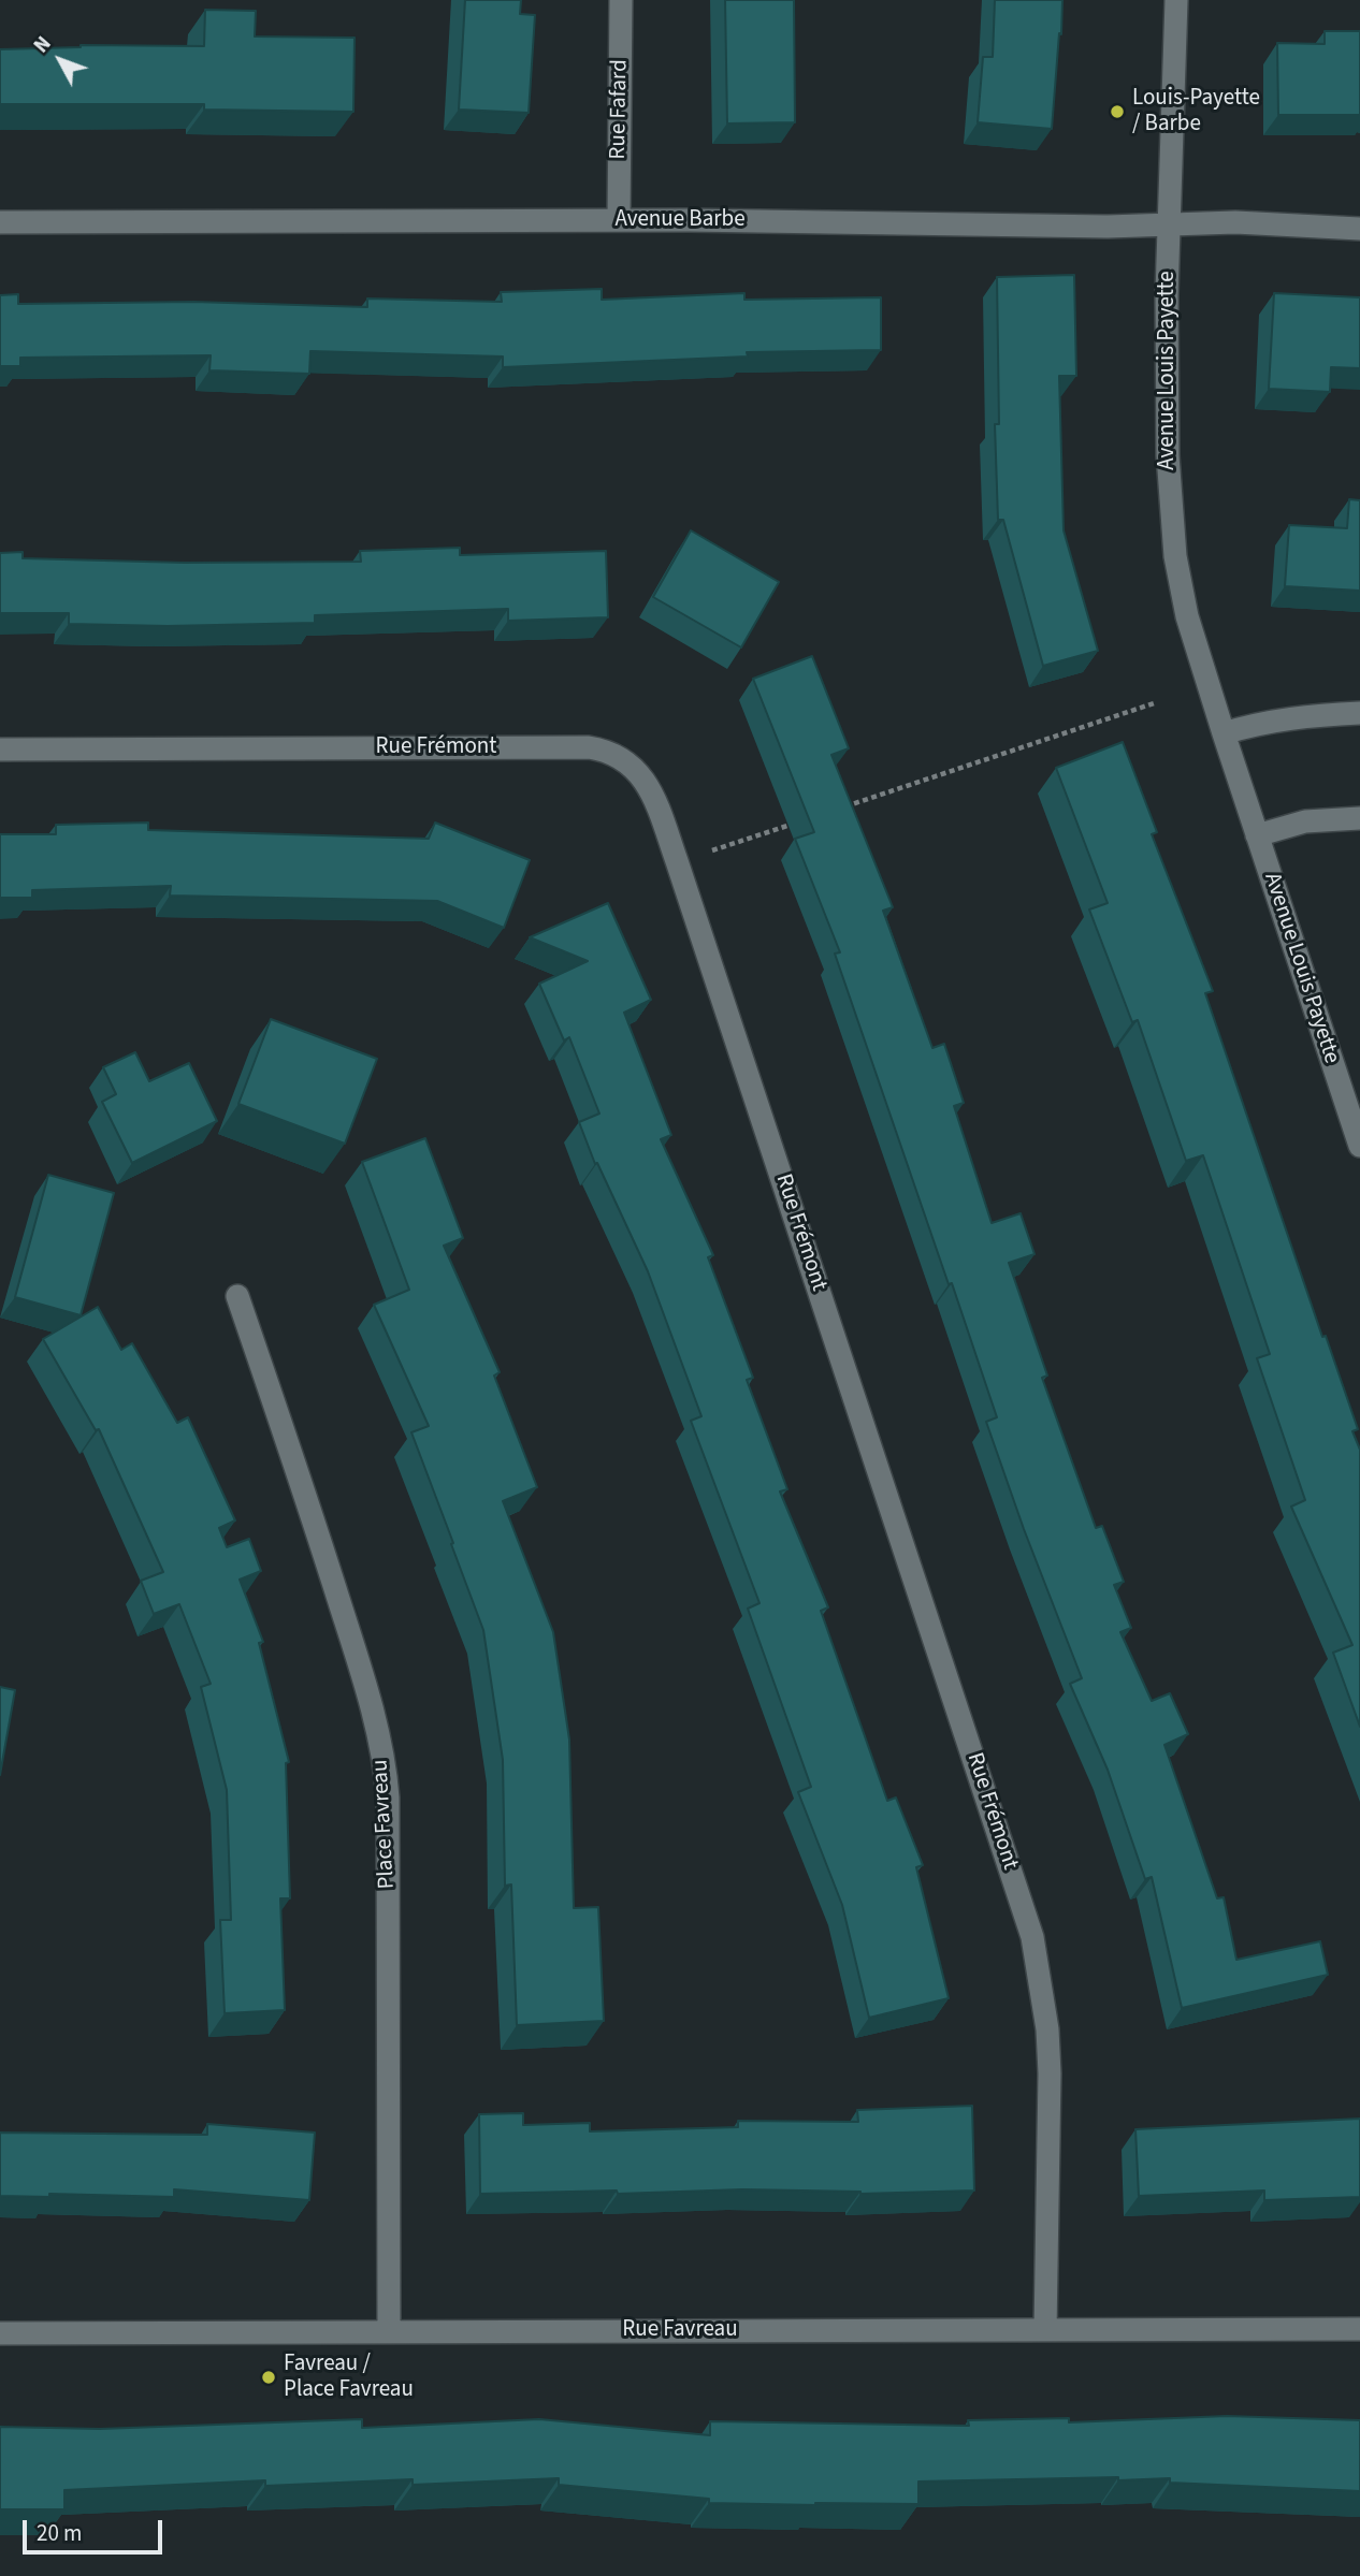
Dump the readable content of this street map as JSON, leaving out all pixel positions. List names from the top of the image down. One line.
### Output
{"streets":{"street":["Rue Fafard","Avenue Barbe","Avenue Louis Payette","Rue Frémont","Place Favreau","Rue Favreau"]},"crossings":[["Rue Fafard","Avenue Barbe"],["Avenue Barbe","Avenue Louis Payette"],["Rue Frémont","Rue Favreau"],["Place Favreau","Rue Favreau"]],"places":["Louis-Payette / Barbe","Favreau / Place Favreau"],"scale_bar":"20 m","north":"top left"}
